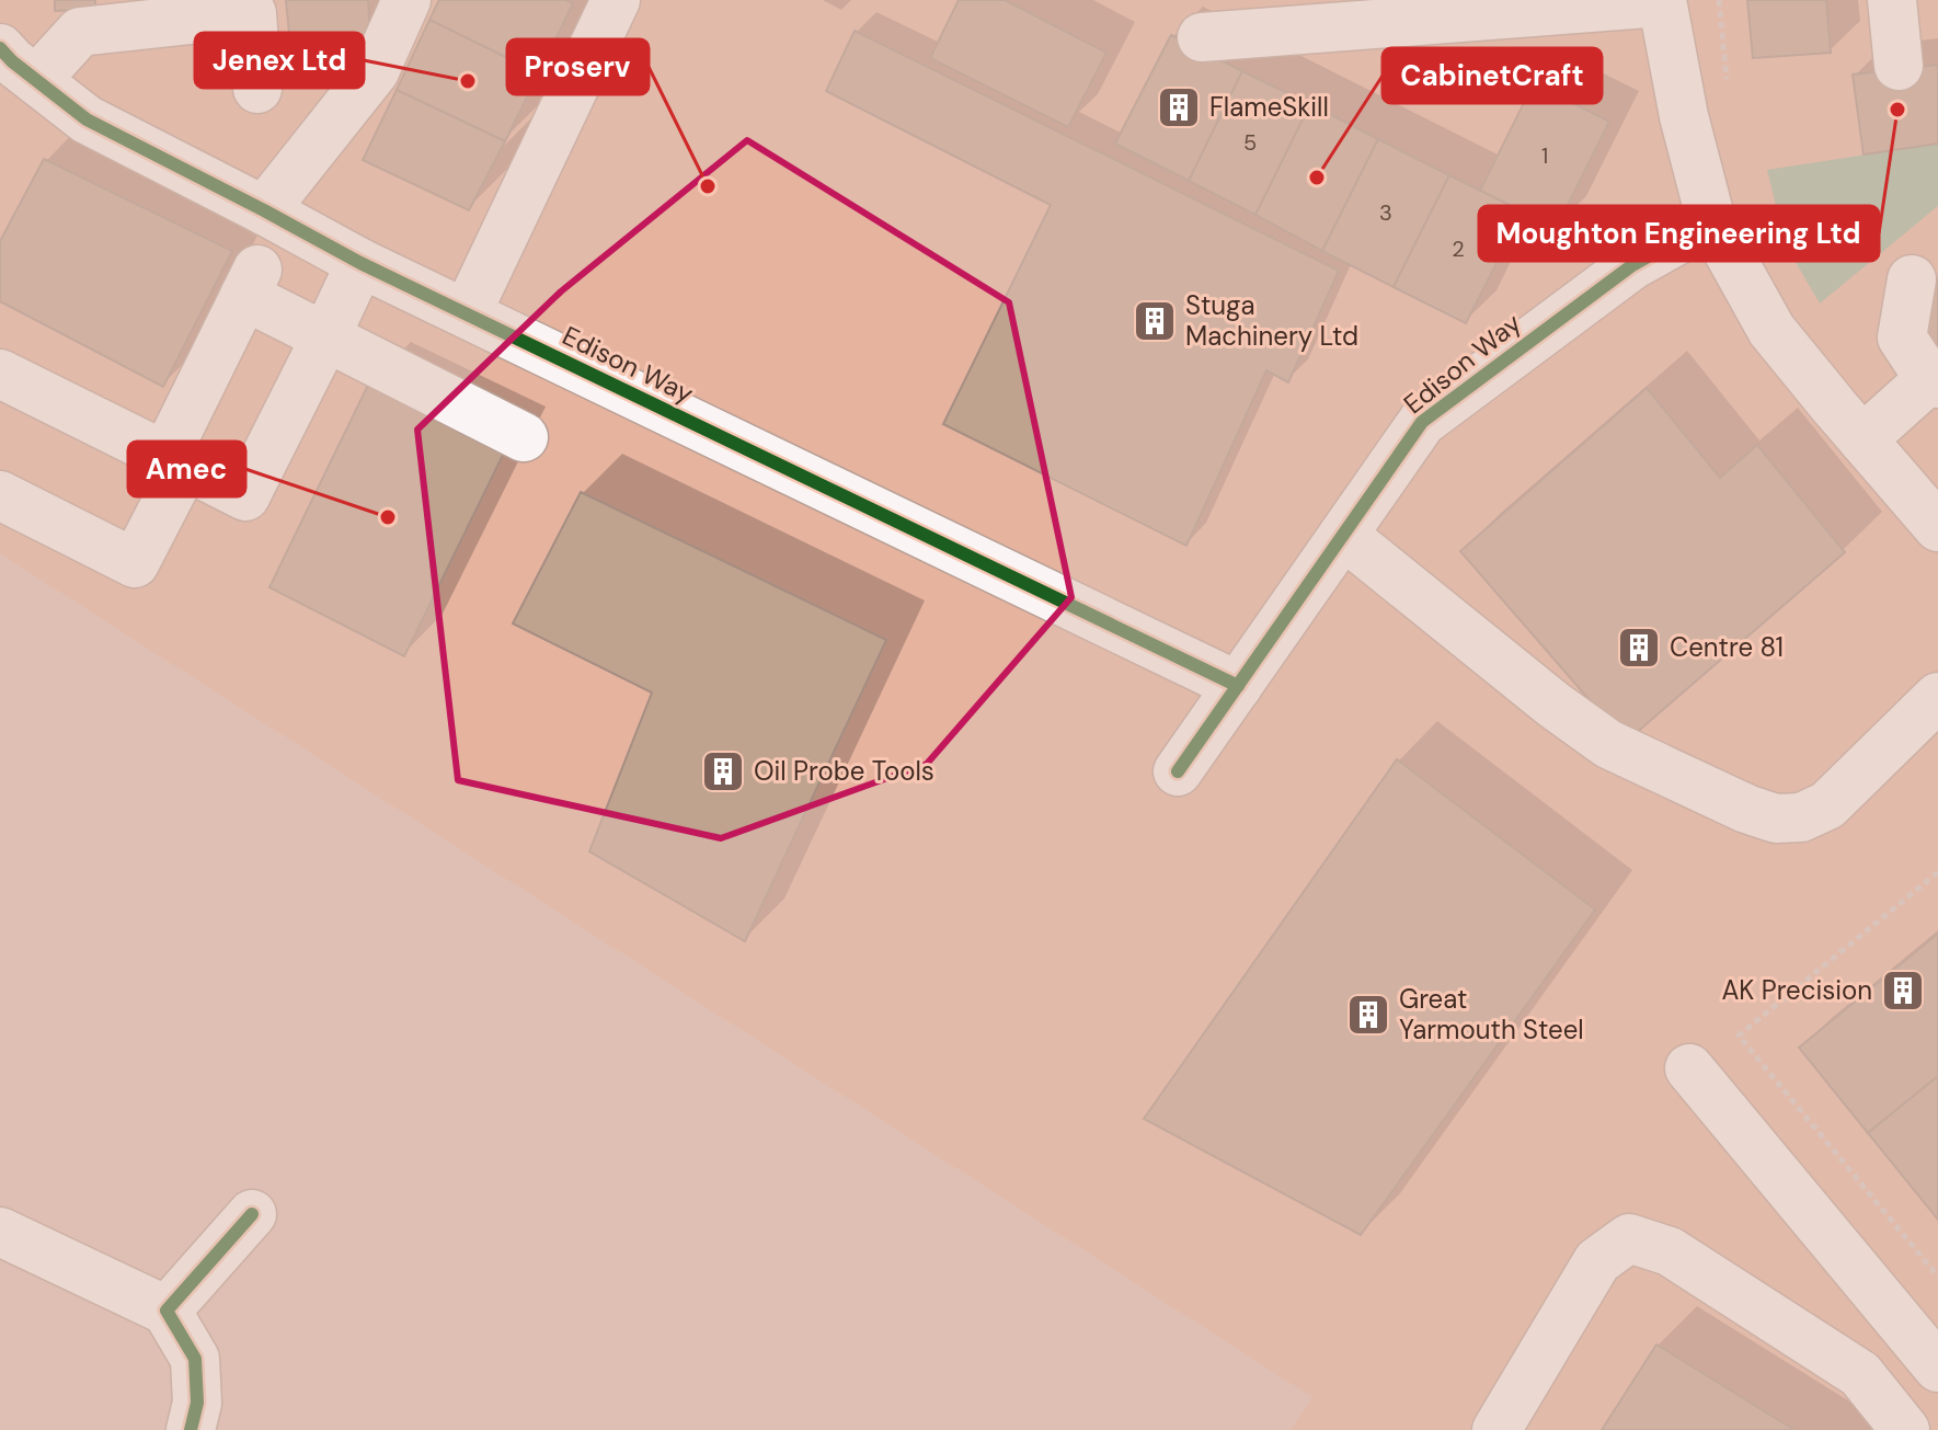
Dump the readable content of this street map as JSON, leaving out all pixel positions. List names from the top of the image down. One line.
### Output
{"streets":{"street":["Edison Way"]},"places":{"other":["Jenex Ltd","Moughton Engineering Ltd","CabinetCraft","Proserv","Amec"],"building":["FlameSkill","Stuga Machinery Ltd","Centre 81","Oil Probe Tools","AK Precision","Great Yarmouth Steel"]},"house_numbers":["5","1","3","2"]}
